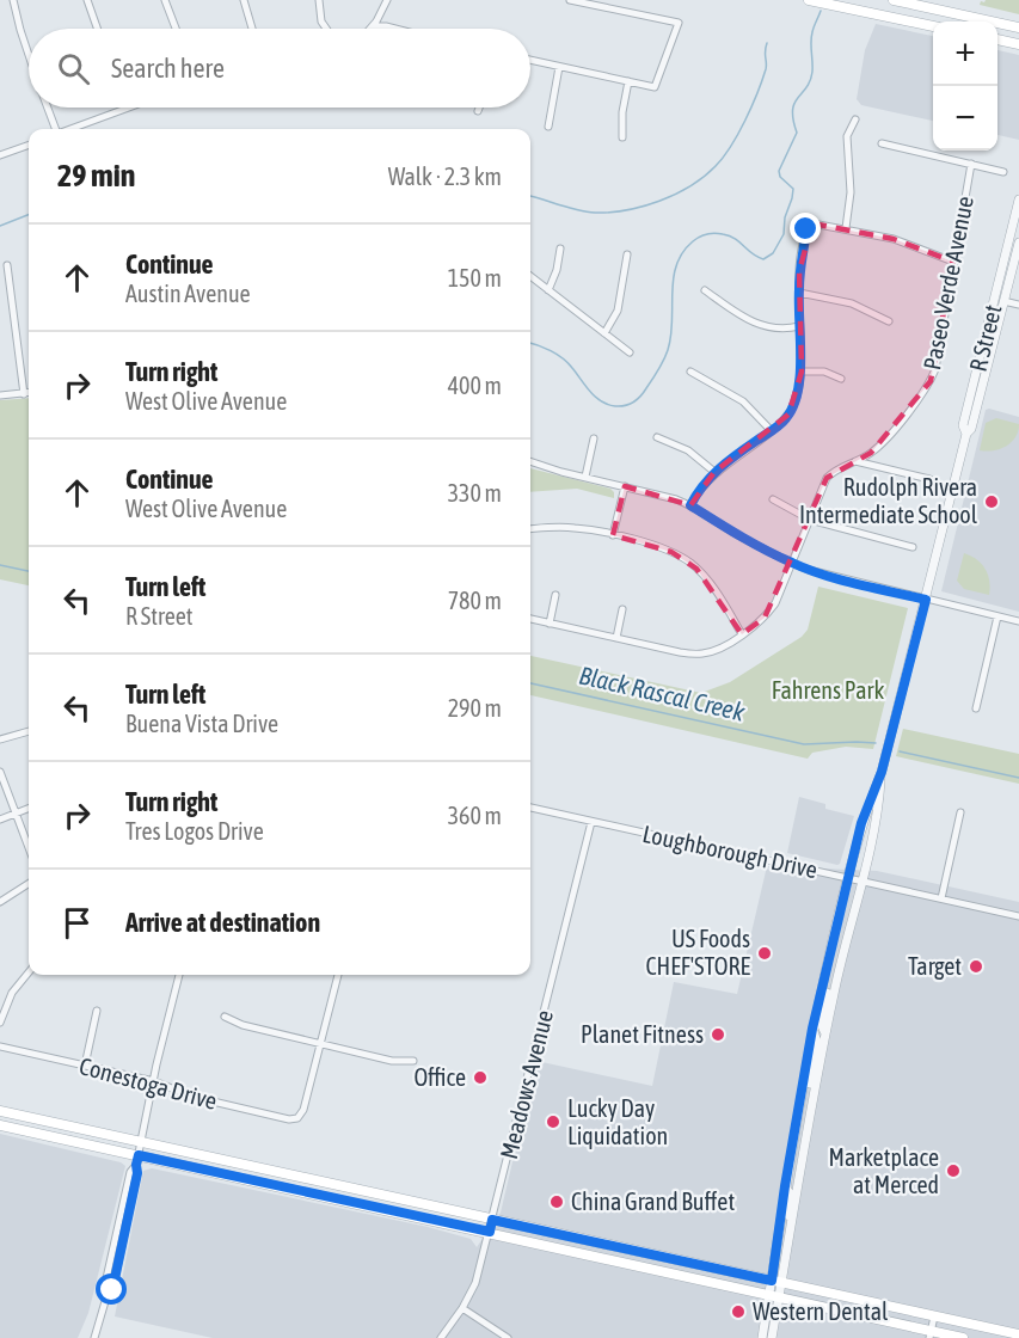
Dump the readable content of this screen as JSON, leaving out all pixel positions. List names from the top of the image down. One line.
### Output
{"streets":{"street":["Paseo Verde Avenue","R Street","Loughborough Drive","Conestoga Drive","Meadows Avenue"]},"crossings":[["R Street","Loughborough Drive"],["Loughborough Drive","Meadows Avenue"]],"water":["Black Rascal Creek"],"parks":["Fahrens Park"],"places":["Rudolph Rivera Intermediate School","US Foods CHEF'STORE","Target","Planet Fitness","Office","Lucky Day Liquidation","Marketplace at Merced","China Grand Buffet","Western Dental"],"page":{"map_buttons":["+","−"],"search":"Search here","heading":["29 min","Walk · 2.3 km"],"list":[["Continue","Austin Avenue","150 m"],["Turn right","West Olive Avenue","400 m"],["Continue","West Olive Avenue","330 m"],["Turn left","R Street","780 m"],["Turn left","Buena Vista Drive","290 m"],["Turn right","Tres Logos Drive","360 m"],"Arrive at destination"]}}
